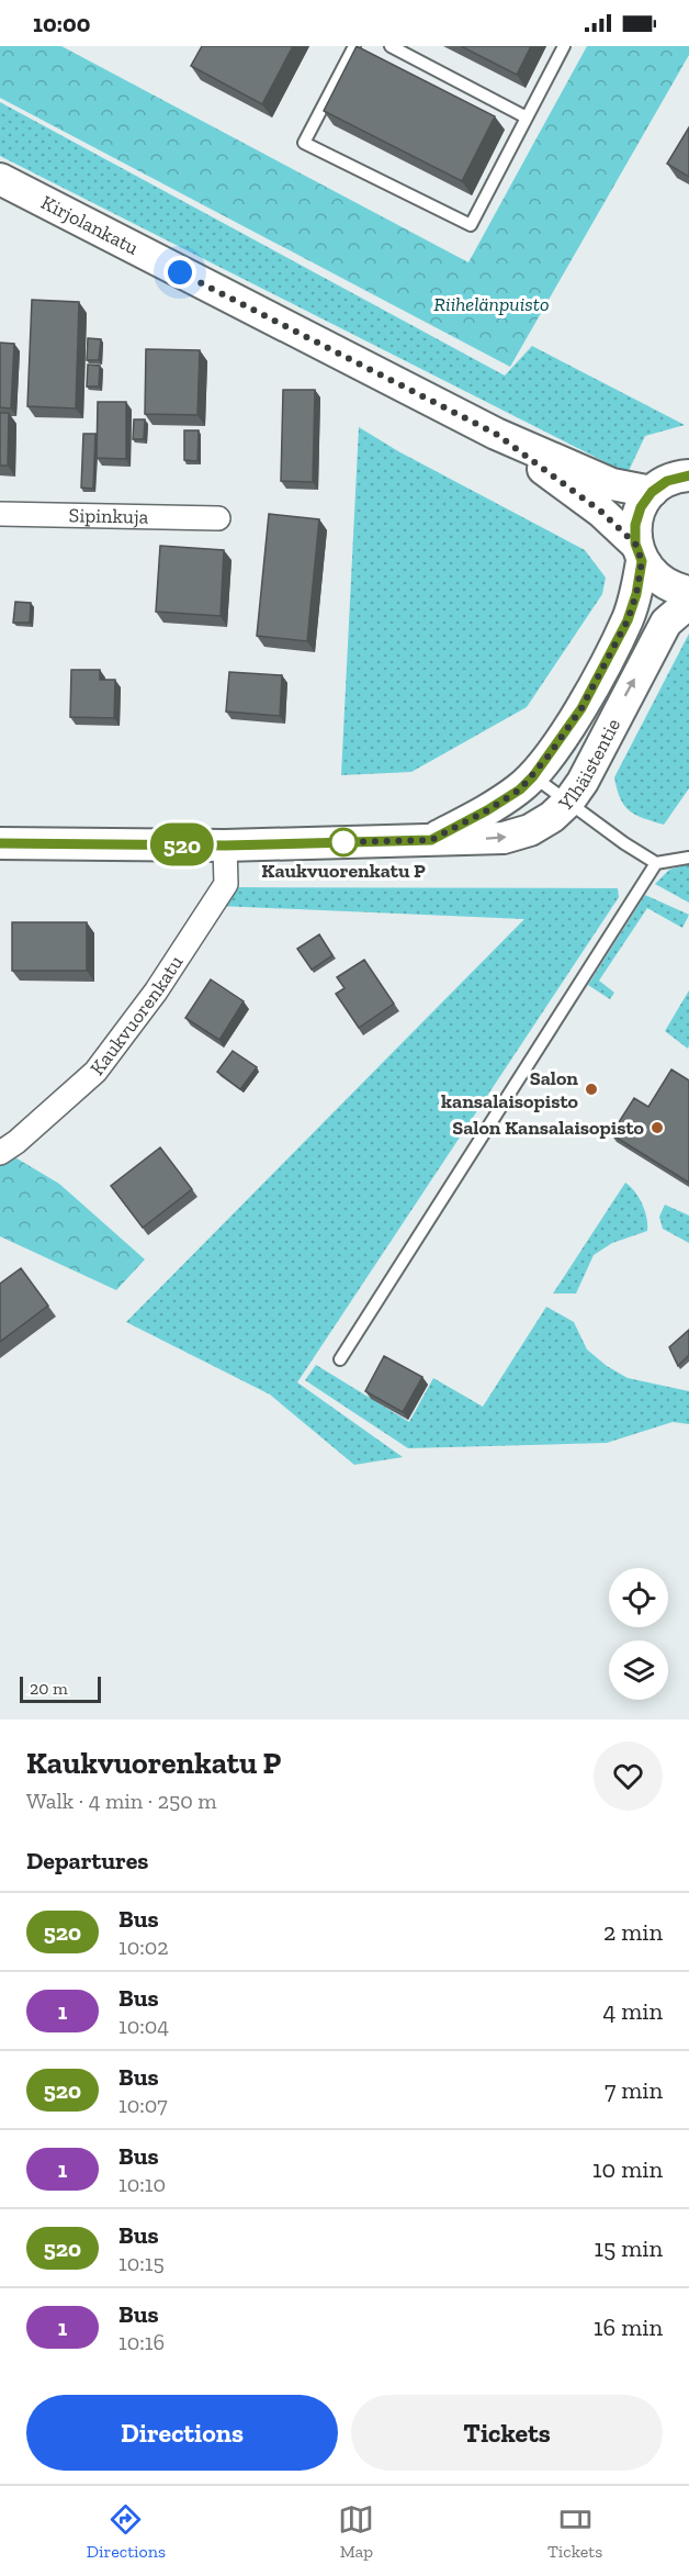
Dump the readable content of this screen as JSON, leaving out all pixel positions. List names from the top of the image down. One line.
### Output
{"streets":{"street":["Kirjolankatu","Sipinkuja","Ylhäistentie","Kaukvuorenkatu"]},"crossings":[["Kirjolankatu","Ylhäistentie"],["Ylhäistentie","Kaukvuorenkatu"]],"parks":["Riihelänpuisto"],"places":["Kaukvuorenkatu P","Salon kansalaisopisto","Salon Kansalaisopisto"],"lines":["bus line 520"],"scale_bar":"20 m","page":{"status":"10:00","on_map":"520","scale":"20 m","heading":[["Kaukvuorenkatu P","Walk · 4 min · 250 m"],"Departures"],"list":[{"mark":"520","name":"Bus","note":"10:02","value":"2 min"},{"mark":"1","name":"Bus","note":"10:04","value":"4 min"},{"mark":"520","name":"Bus","note":"10:07","value":"7 min"},{"mark":"1","name":"Bus","note":"10:10","value":"10 min"},{"mark":"520","name":"Bus","note":"10:15","value":"15 min"},{"mark":"1","name":"Bus","note":"10:16","value":"16 min"}],"buttons":["Directions","Tickets"],"tabs":["Directions","Map","Tickets"]}}
